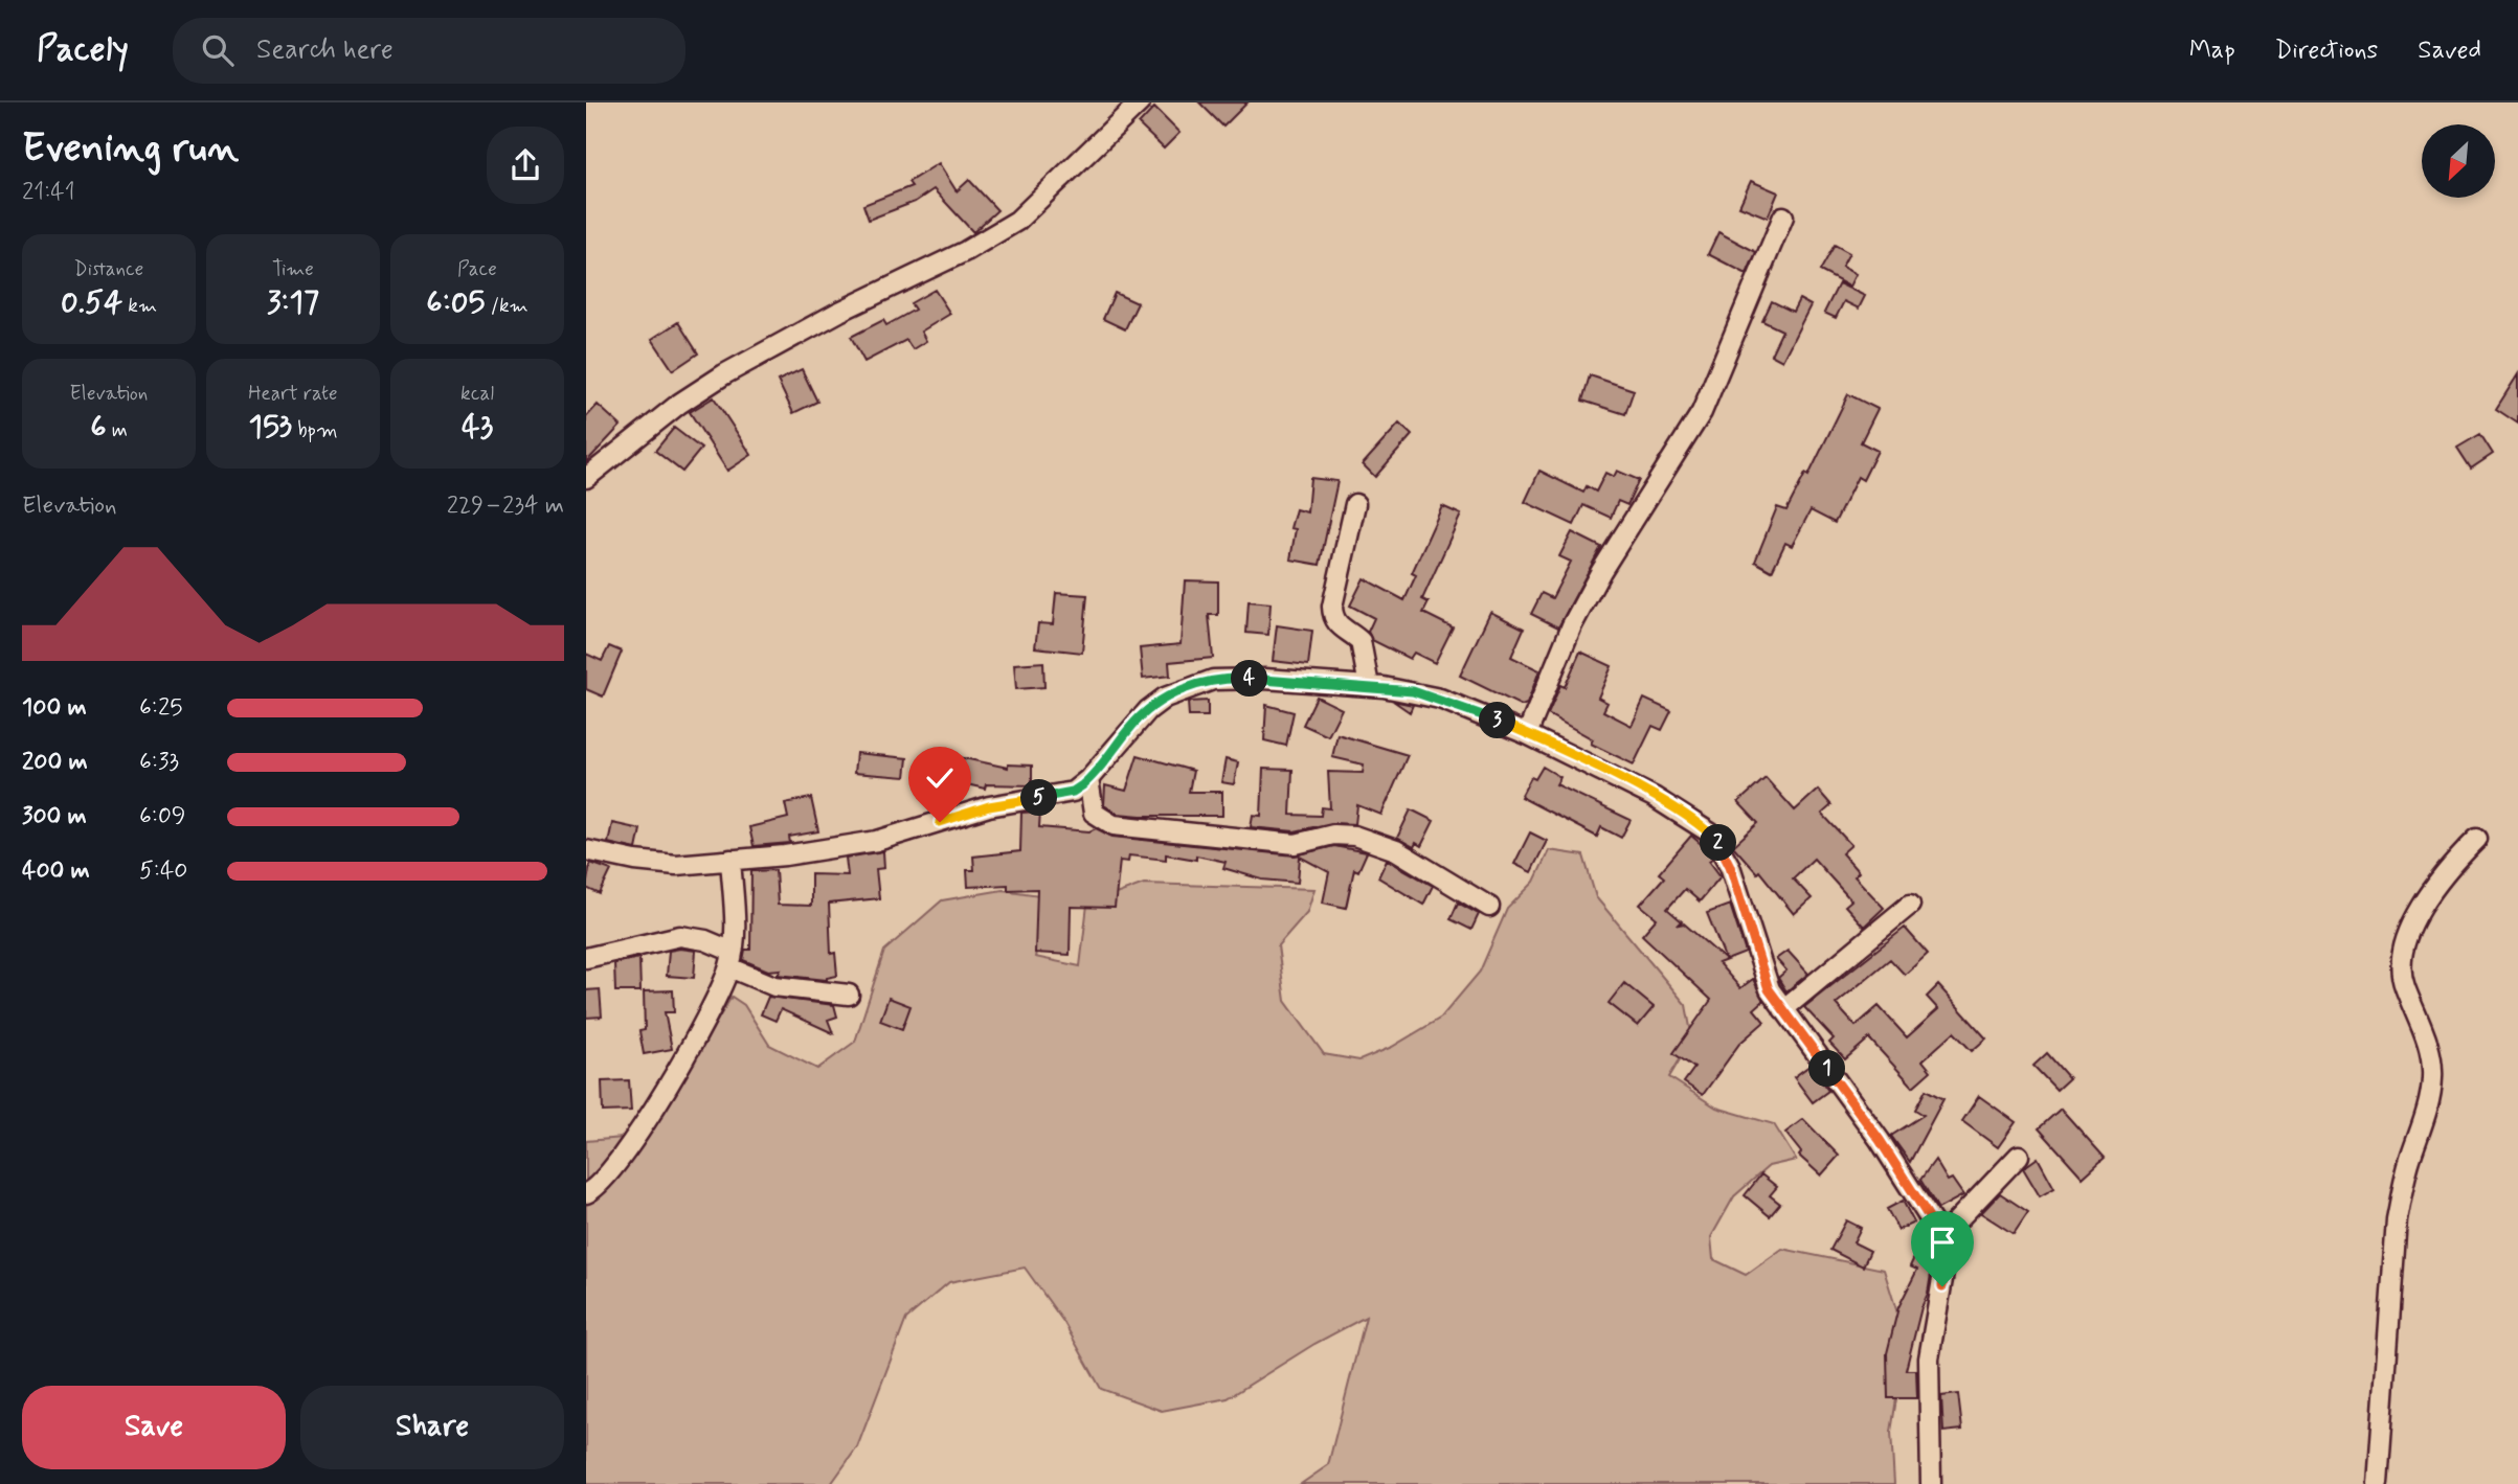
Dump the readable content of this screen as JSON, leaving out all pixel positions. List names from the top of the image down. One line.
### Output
{"north":"bottom left","page":{"header":"Pacely","search":"Search here","nav":["Map","Directions","Saved"],"heading":["Evening run","21:41"],"stats":[["Distance","0.54 km"],["Time","3:17"],["Pace","6:05 /km"],["Elevation","6 m"],["Heart rate","153 bpm"],["kcal","43"]],"chart":["Elevation","229–234 m"],"pins":["4","3","5","2","1"],"list":[{"name":"100 m","note":"6:25"},{"name":"200 m","note":"6:33"},{"name":"300 m","note":"6:09"},{"name":"400 m","note":"5:40"}],"buttons":["Save","Share"]}}
